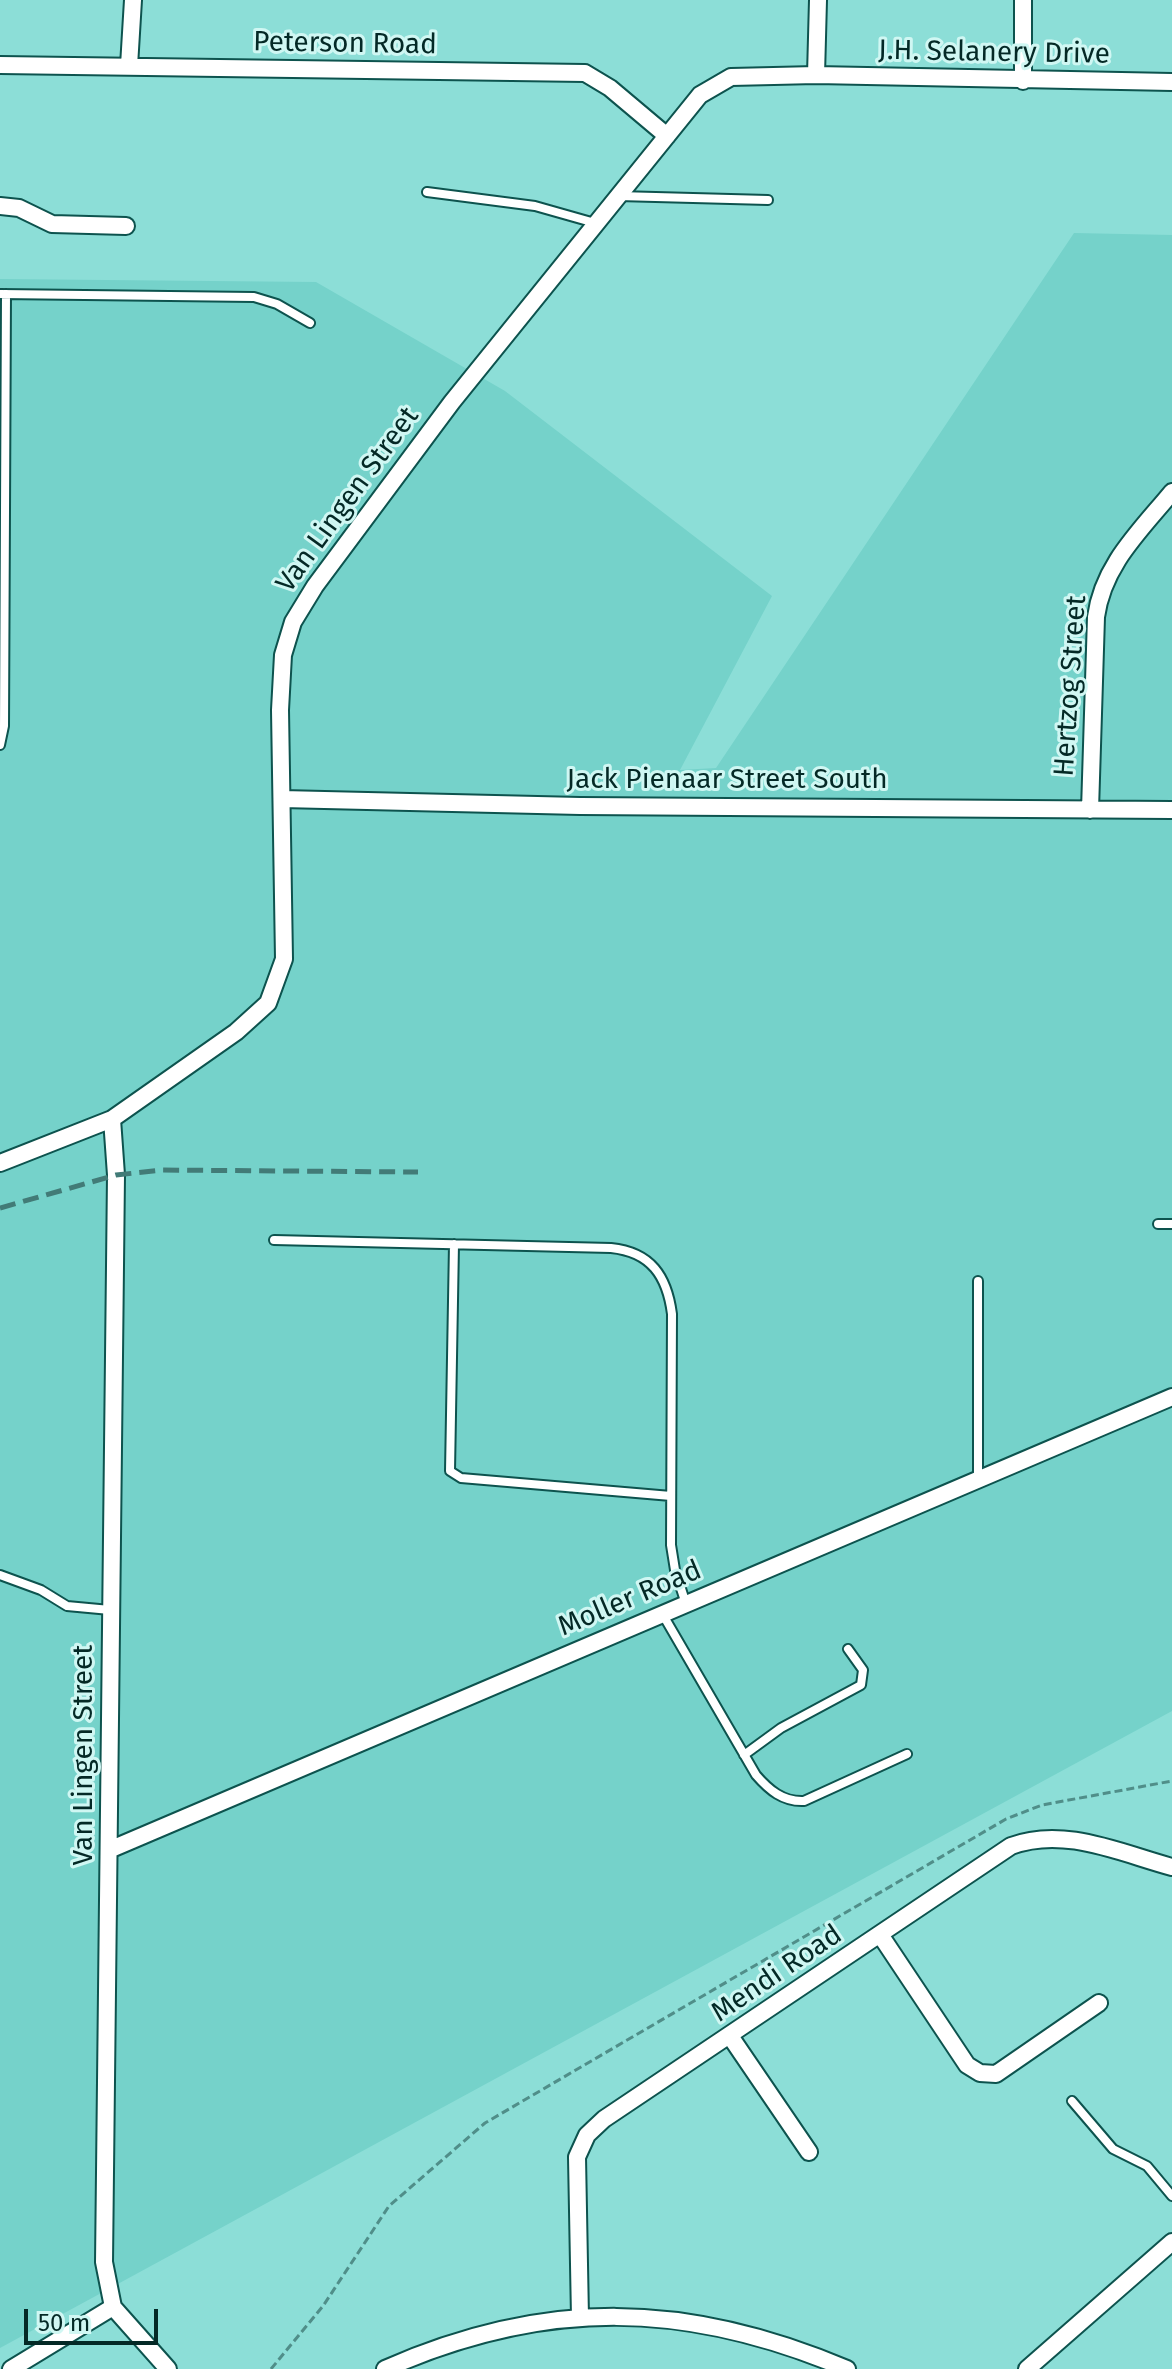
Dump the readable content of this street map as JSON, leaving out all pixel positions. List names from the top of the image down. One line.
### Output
{"streets":{"street":["Peterson Road","J.H. Selanery Drive","Van Lingen Street","Hertzog Street","Jack Pienaar Street South","Moller Road","Mendi Road"]},"crossings":[["Peterson Road","Van Lingen Street"],["J.H. Selanery Drive","Van Lingen Street"],["Van Lingen Street","Jack Pienaar Street South"],["Van Lingen Street","Moller Road"],["Hertzog Street","Jack Pienaar Street South"]],"scale_bar":"50 m"}
